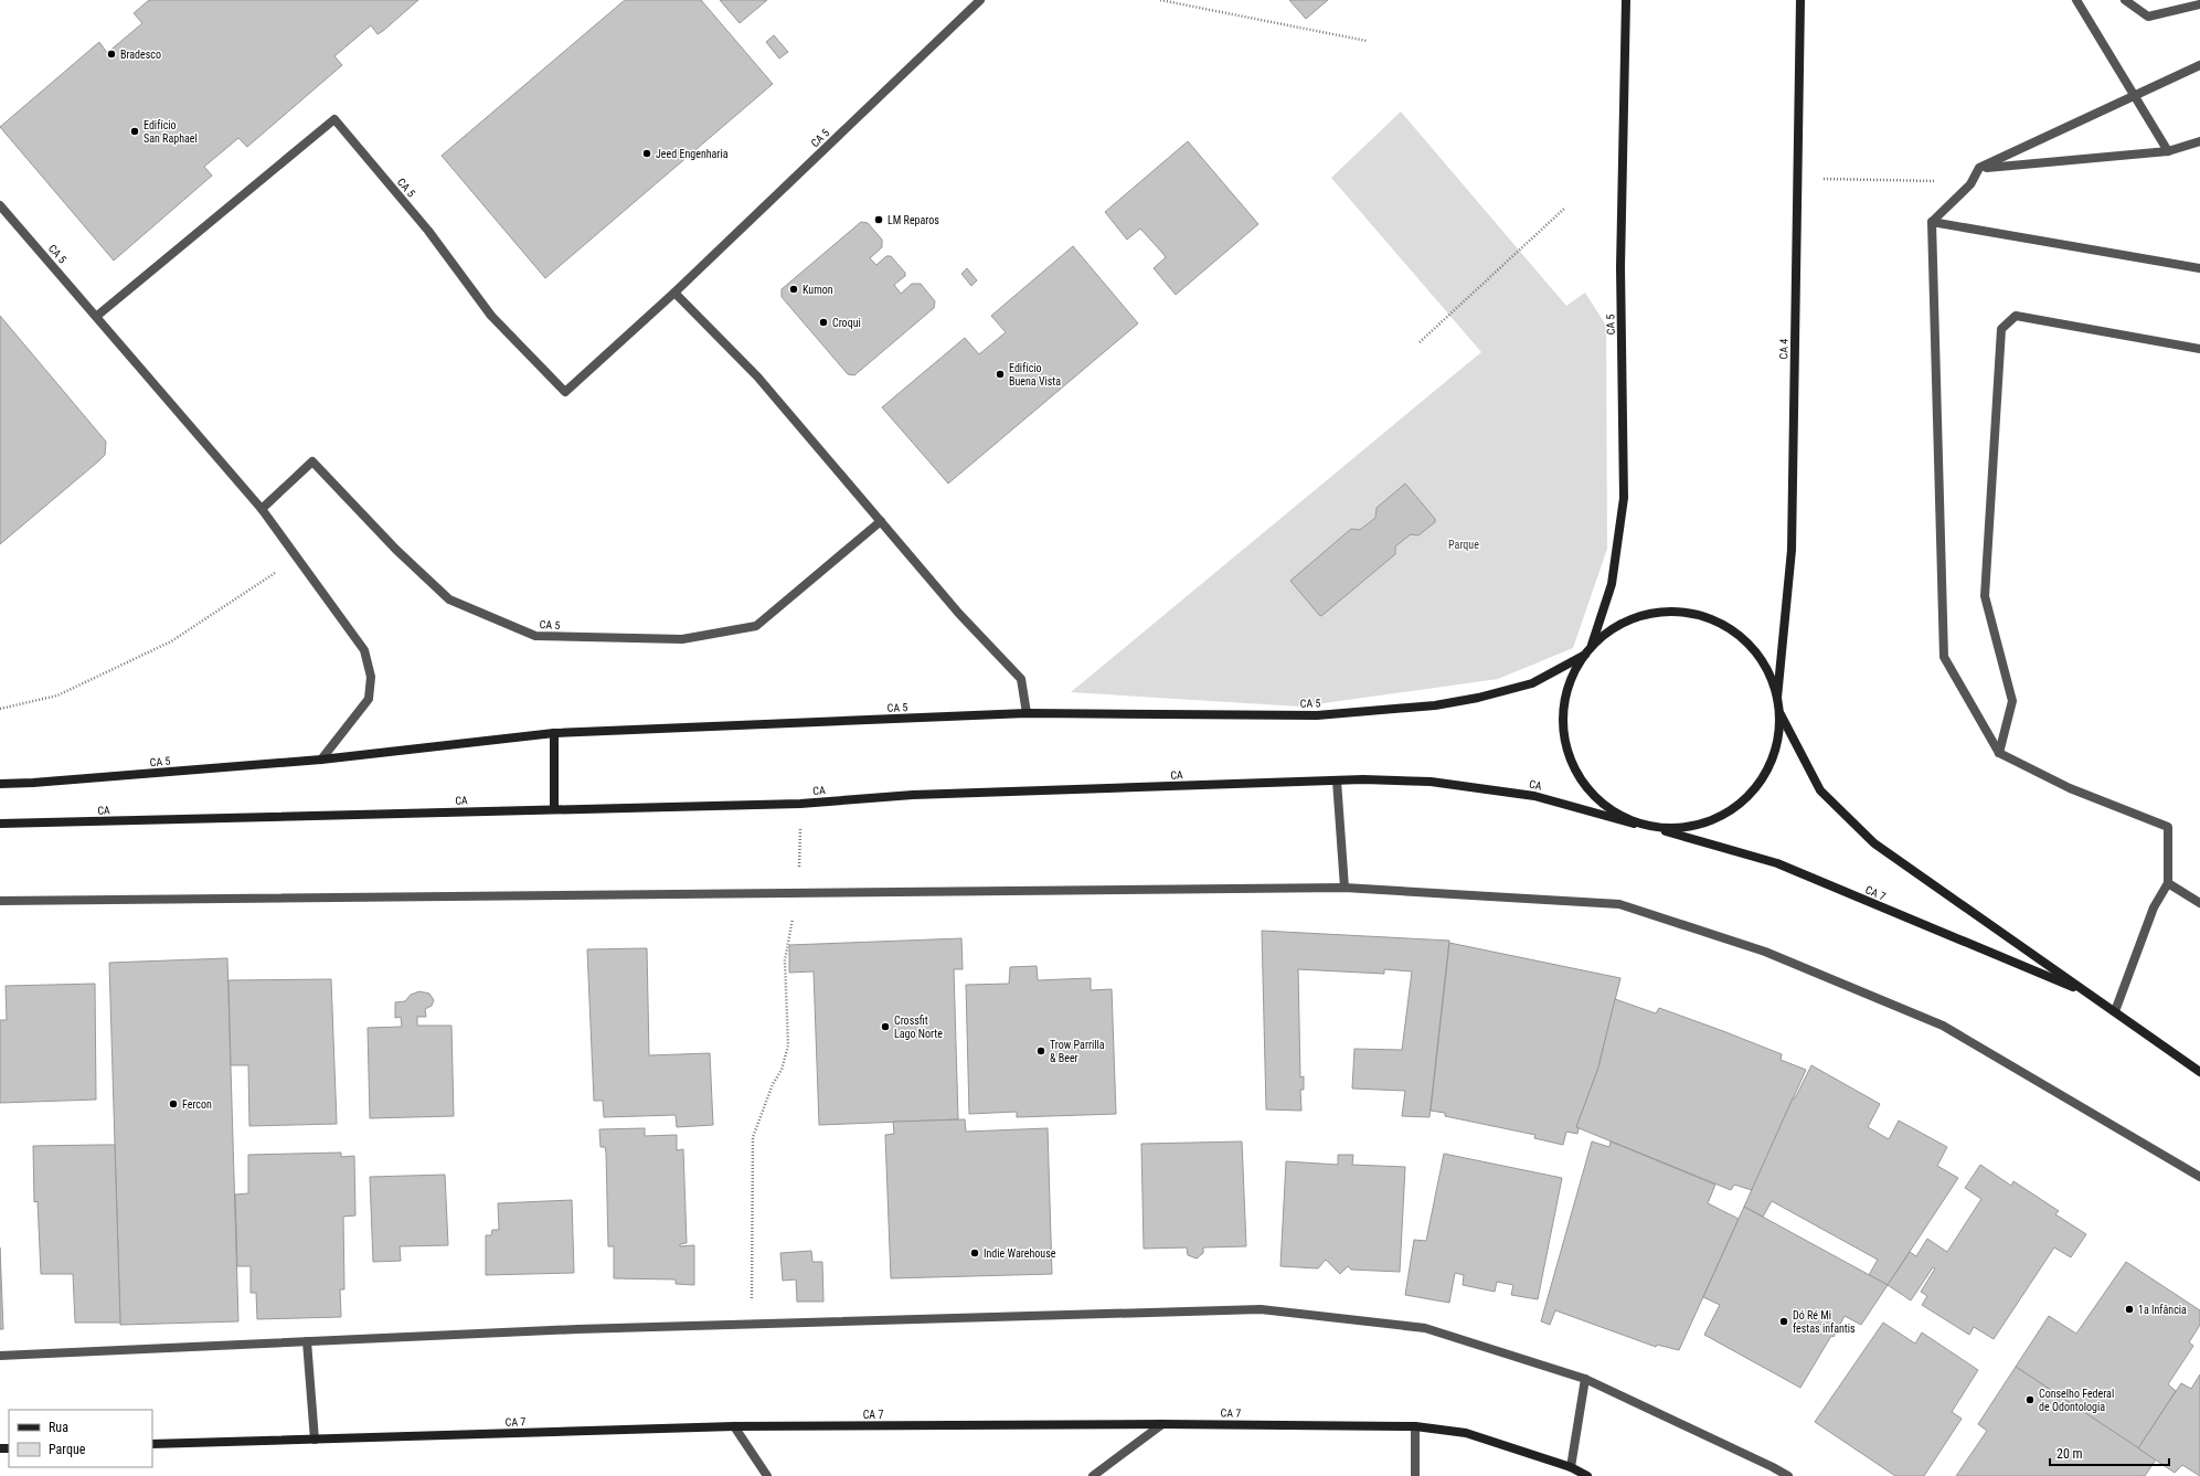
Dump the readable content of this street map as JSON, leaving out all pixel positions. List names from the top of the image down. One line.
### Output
{"streets":{"street":["CA 5","CA 4","CA","CA 7"]},"crossings":[["CA","CA 7"]],"parks":["Parque"],"places":["Bradesco","Edifício San Raphael","Jeed Engenharia","LM Reparos","Kumon","Croqui","Edifício Buena Vista","Crossfit Lago Norte","Trow Parrilla & Beer","Fercon","Indie Warehouse","1a Infância","Dó Ré Mi festas infantis","Conselho Federal de Odontologia"],"legend":["Rua","Parque"],"scale_bar":"20 m"}
